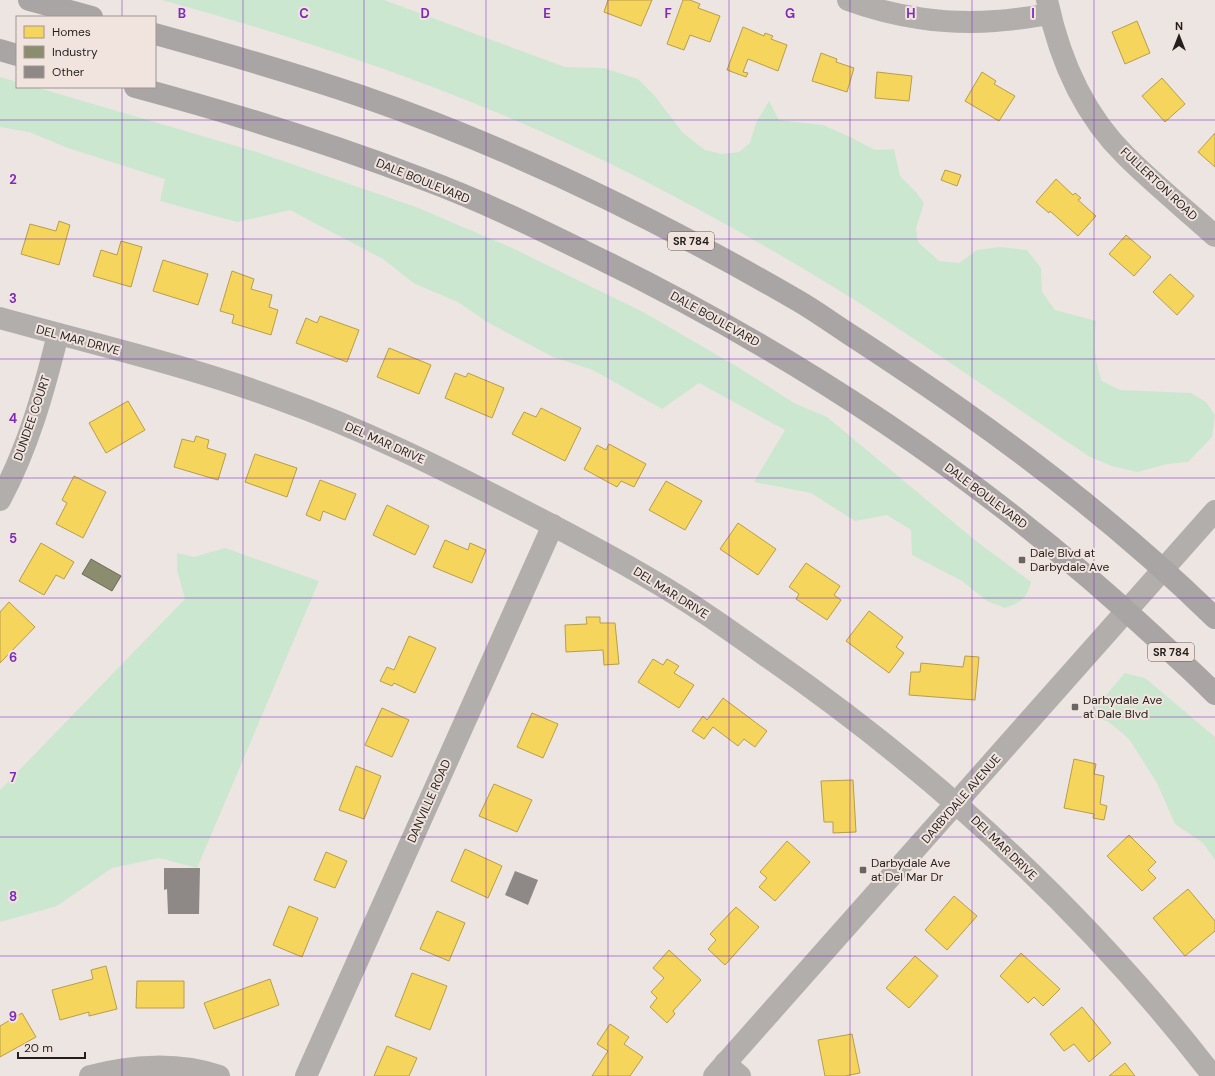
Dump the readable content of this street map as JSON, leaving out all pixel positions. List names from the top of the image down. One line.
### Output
{"streets":{"main road":["DALE BOULEVARD","SR 784"],"street":["FULLERTON ROAD","DEL MAR DRIVE","DUNDEE COURT","DARBYDALE AVENUE","DANVILLE ROAD"]},"crossings":[["DALE BOULEVARD","DARBYDALE AVENUE"],["SR 784","DARBYDALE AVENUE"],["DEL MAR DRIVE","DUNDEE COURT"],["DEL MAR DRIVE","DARBYDALE AVENUE"],["DEL MAR DRIVE","DANVILLE ROAD"]],"places":{"transit":["Dale Blvd at Darbydale Ave","Darbydale Ave at Dale Blvd","Darbydale Ave at Del Mar Dr"]},"legend":["Homes","Industry","Other"],"scale_bar":"20 m","north":"top","grid":{"columns":["B","C","D","E","F","G","H","I"],"rows":["2","3","4","5","6","7","8","9"]}}
